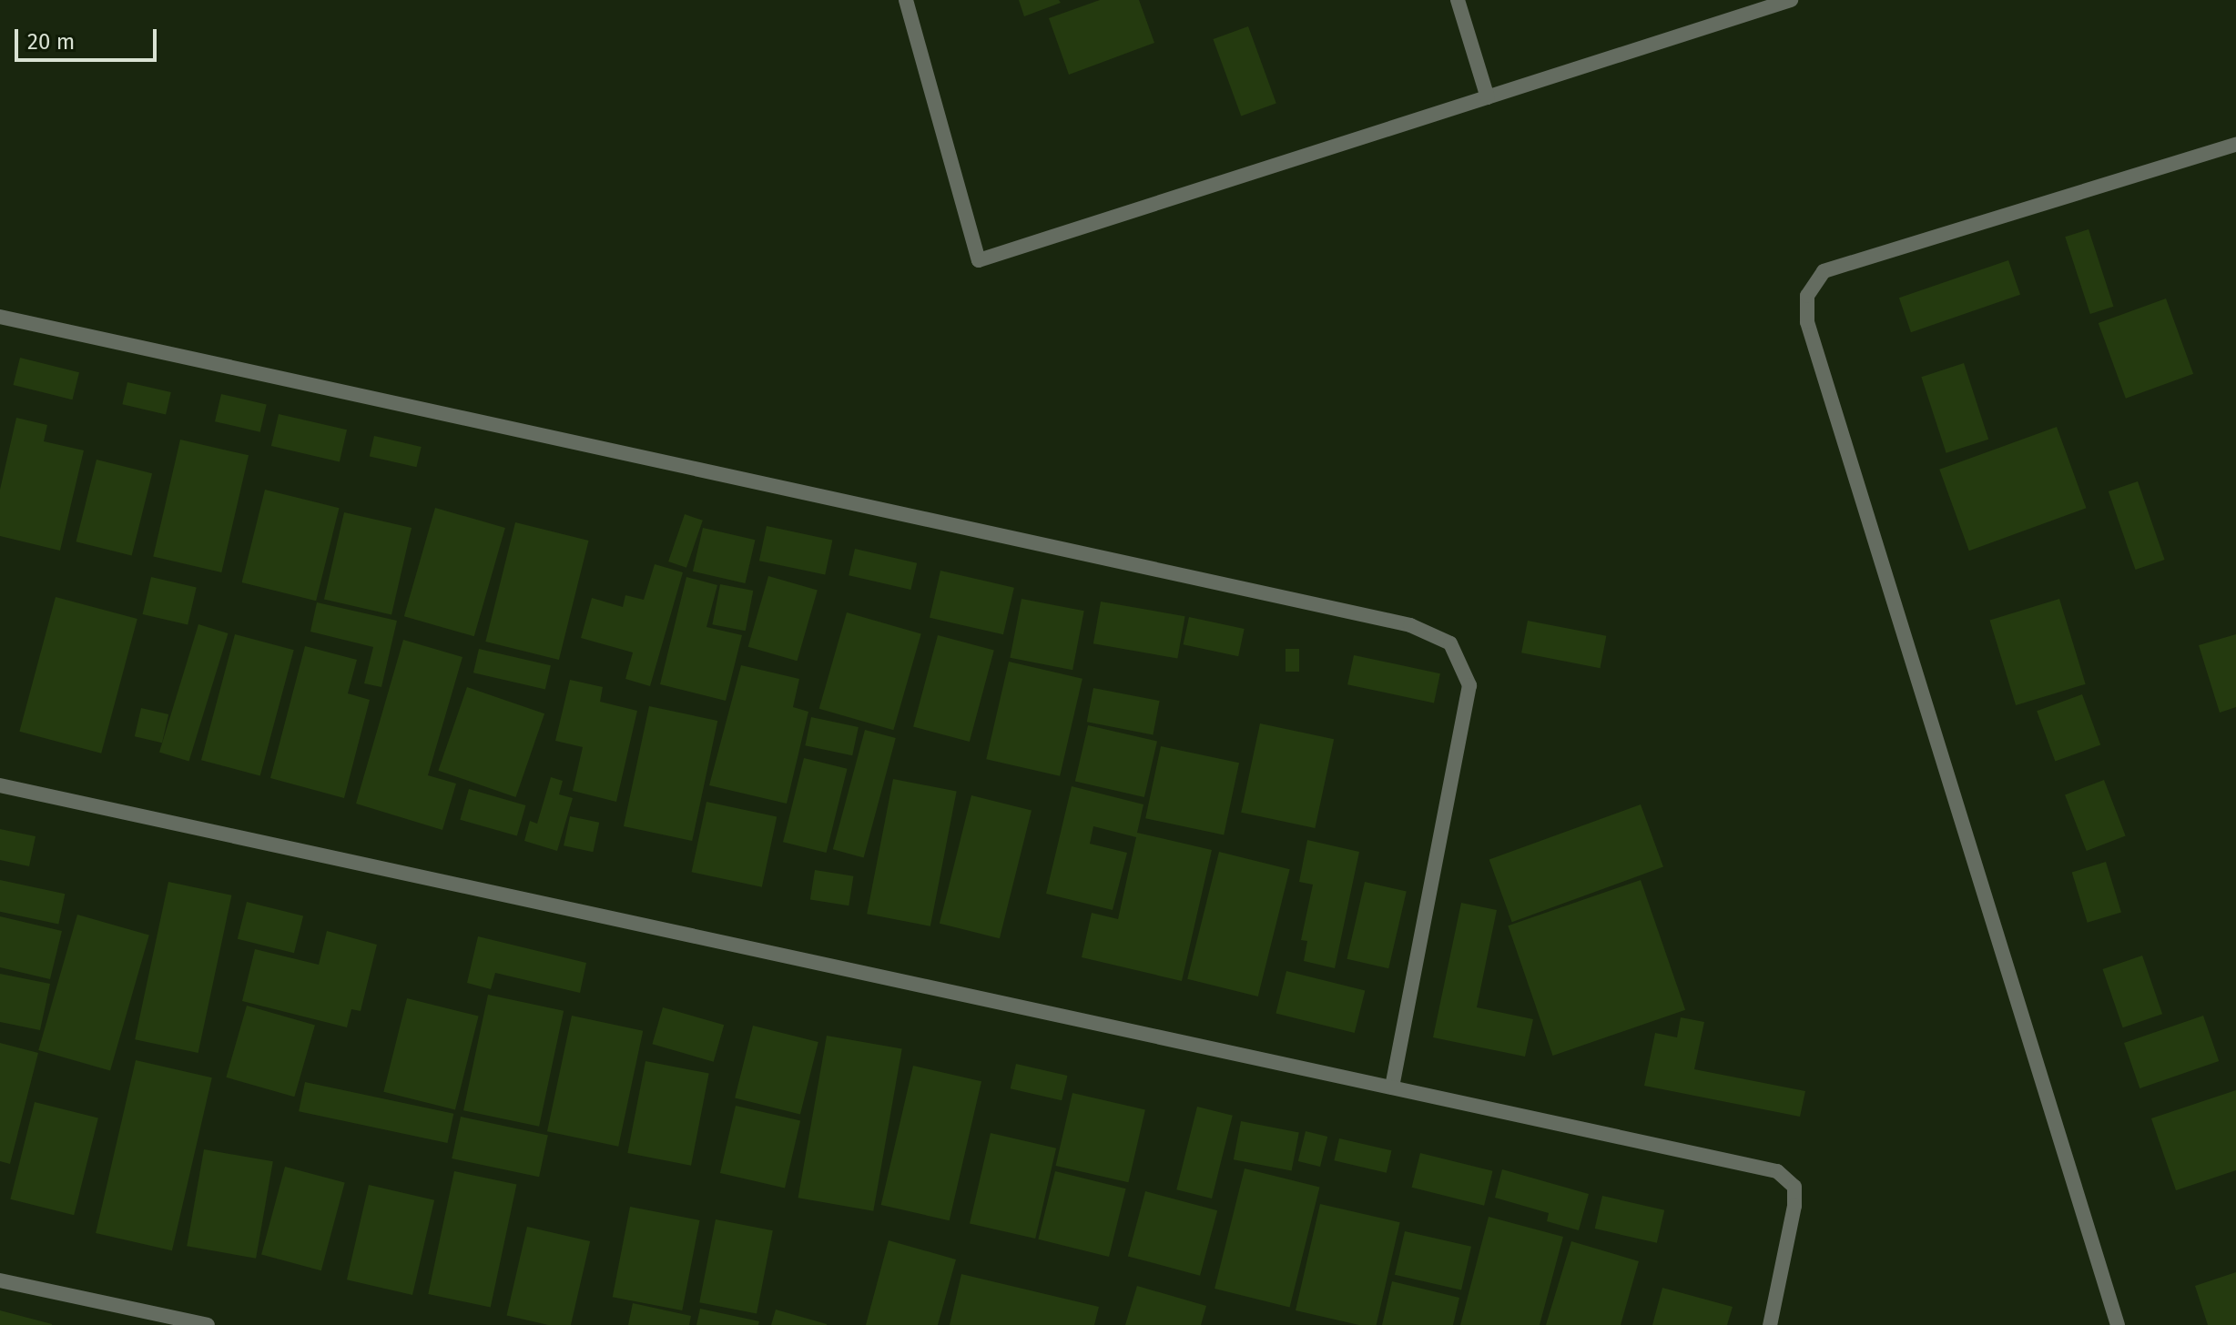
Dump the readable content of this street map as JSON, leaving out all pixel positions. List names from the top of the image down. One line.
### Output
{"scale_bar":"20 m"}
